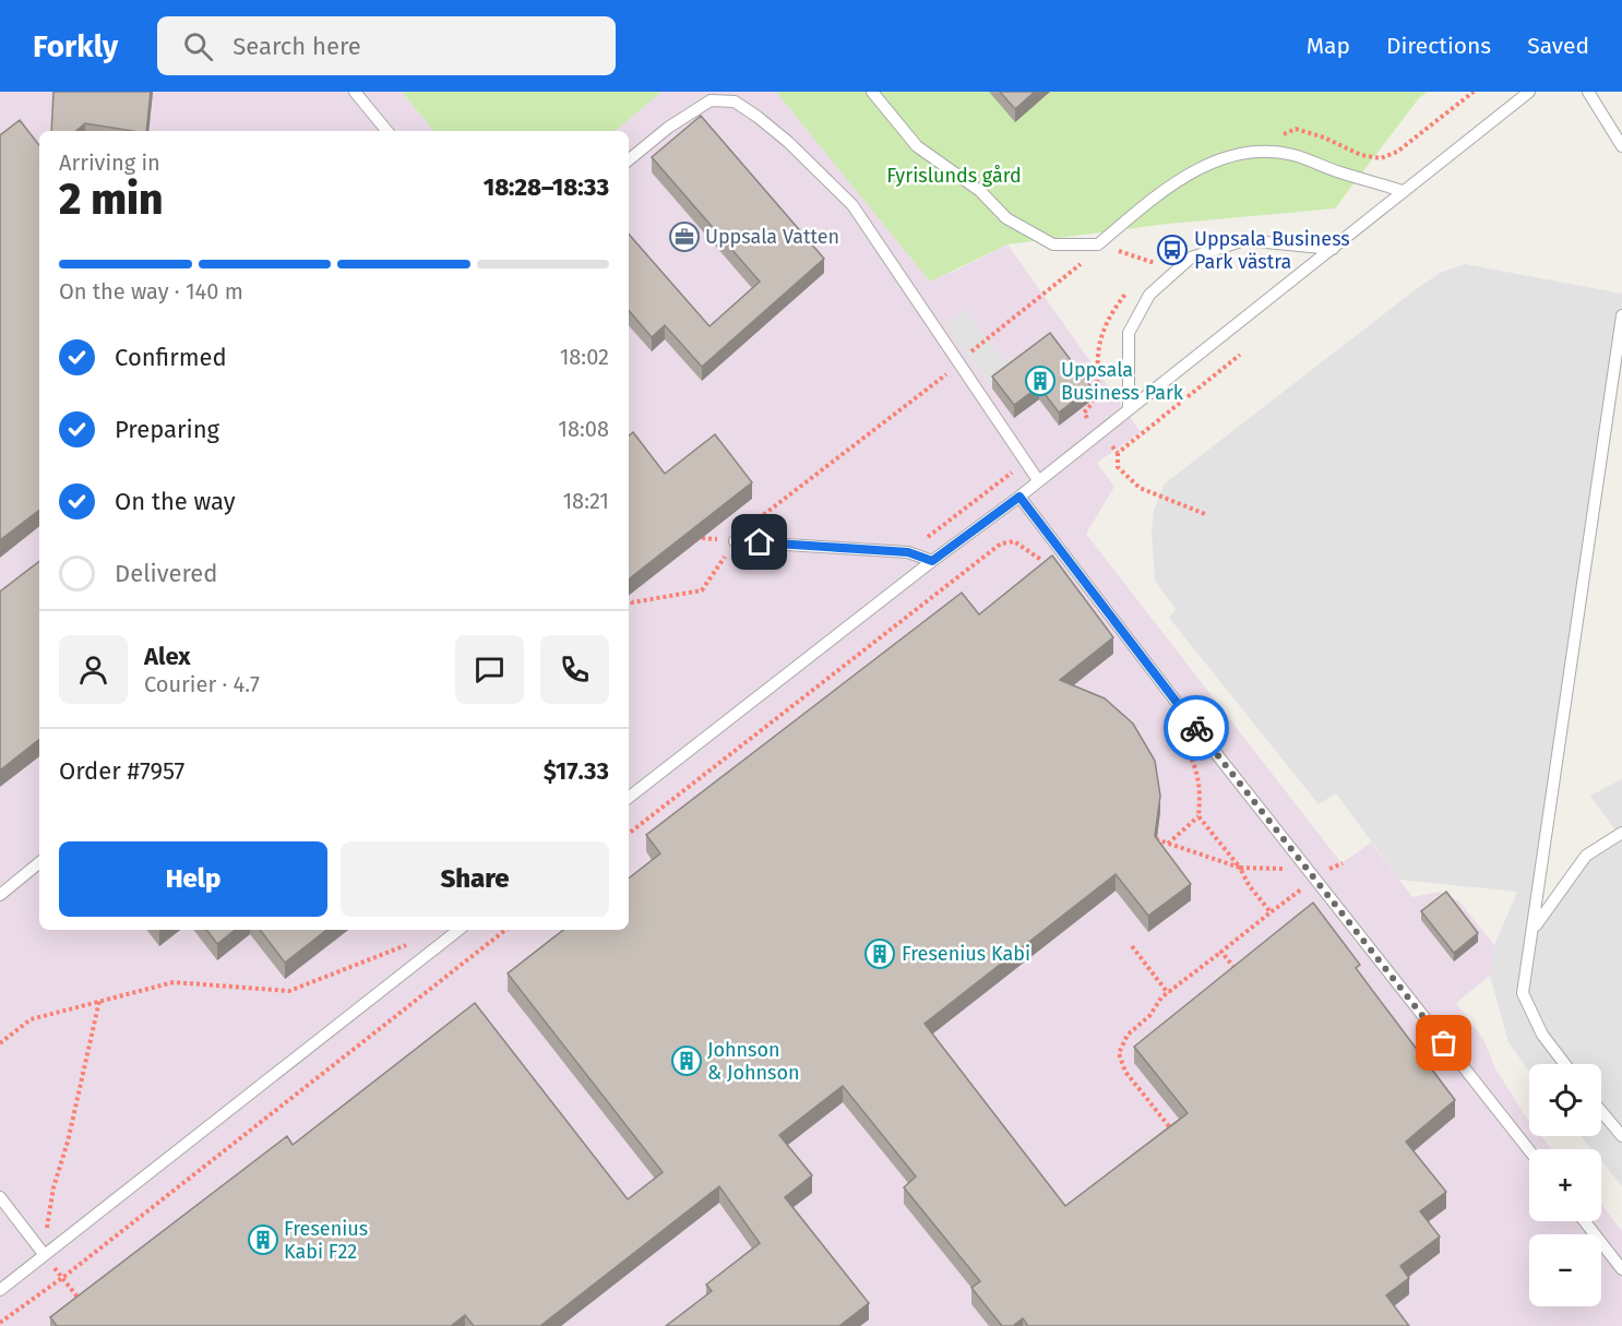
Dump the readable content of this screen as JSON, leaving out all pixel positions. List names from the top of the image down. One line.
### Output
{"parks":["Fyrislunds gård"],"places":{"office":["Uppsala Vatten"],"bus stop":["Uppsala Business Park västra"],"building":["Uppsala Business Park","Fresenius Kabi","Johnson & Johnson","Fresenius Kabi F22"]},"page":{"header":"Forkly","search":"Search here","nav":["Map","Directions","Saved"],"heading":["2 min","Arriving in","18:28–18:33"],"panel":["Alex","Courier · 4.7","Order #7957","$17.33"],"bar":"On the way · 140 m","list":[["Confirmed","18:02"],["Preparing","18:08"],["On the way","18:21"],"Delivered"],"buttons":["Help","Share"],"map_buttons":["+","−"]}}
